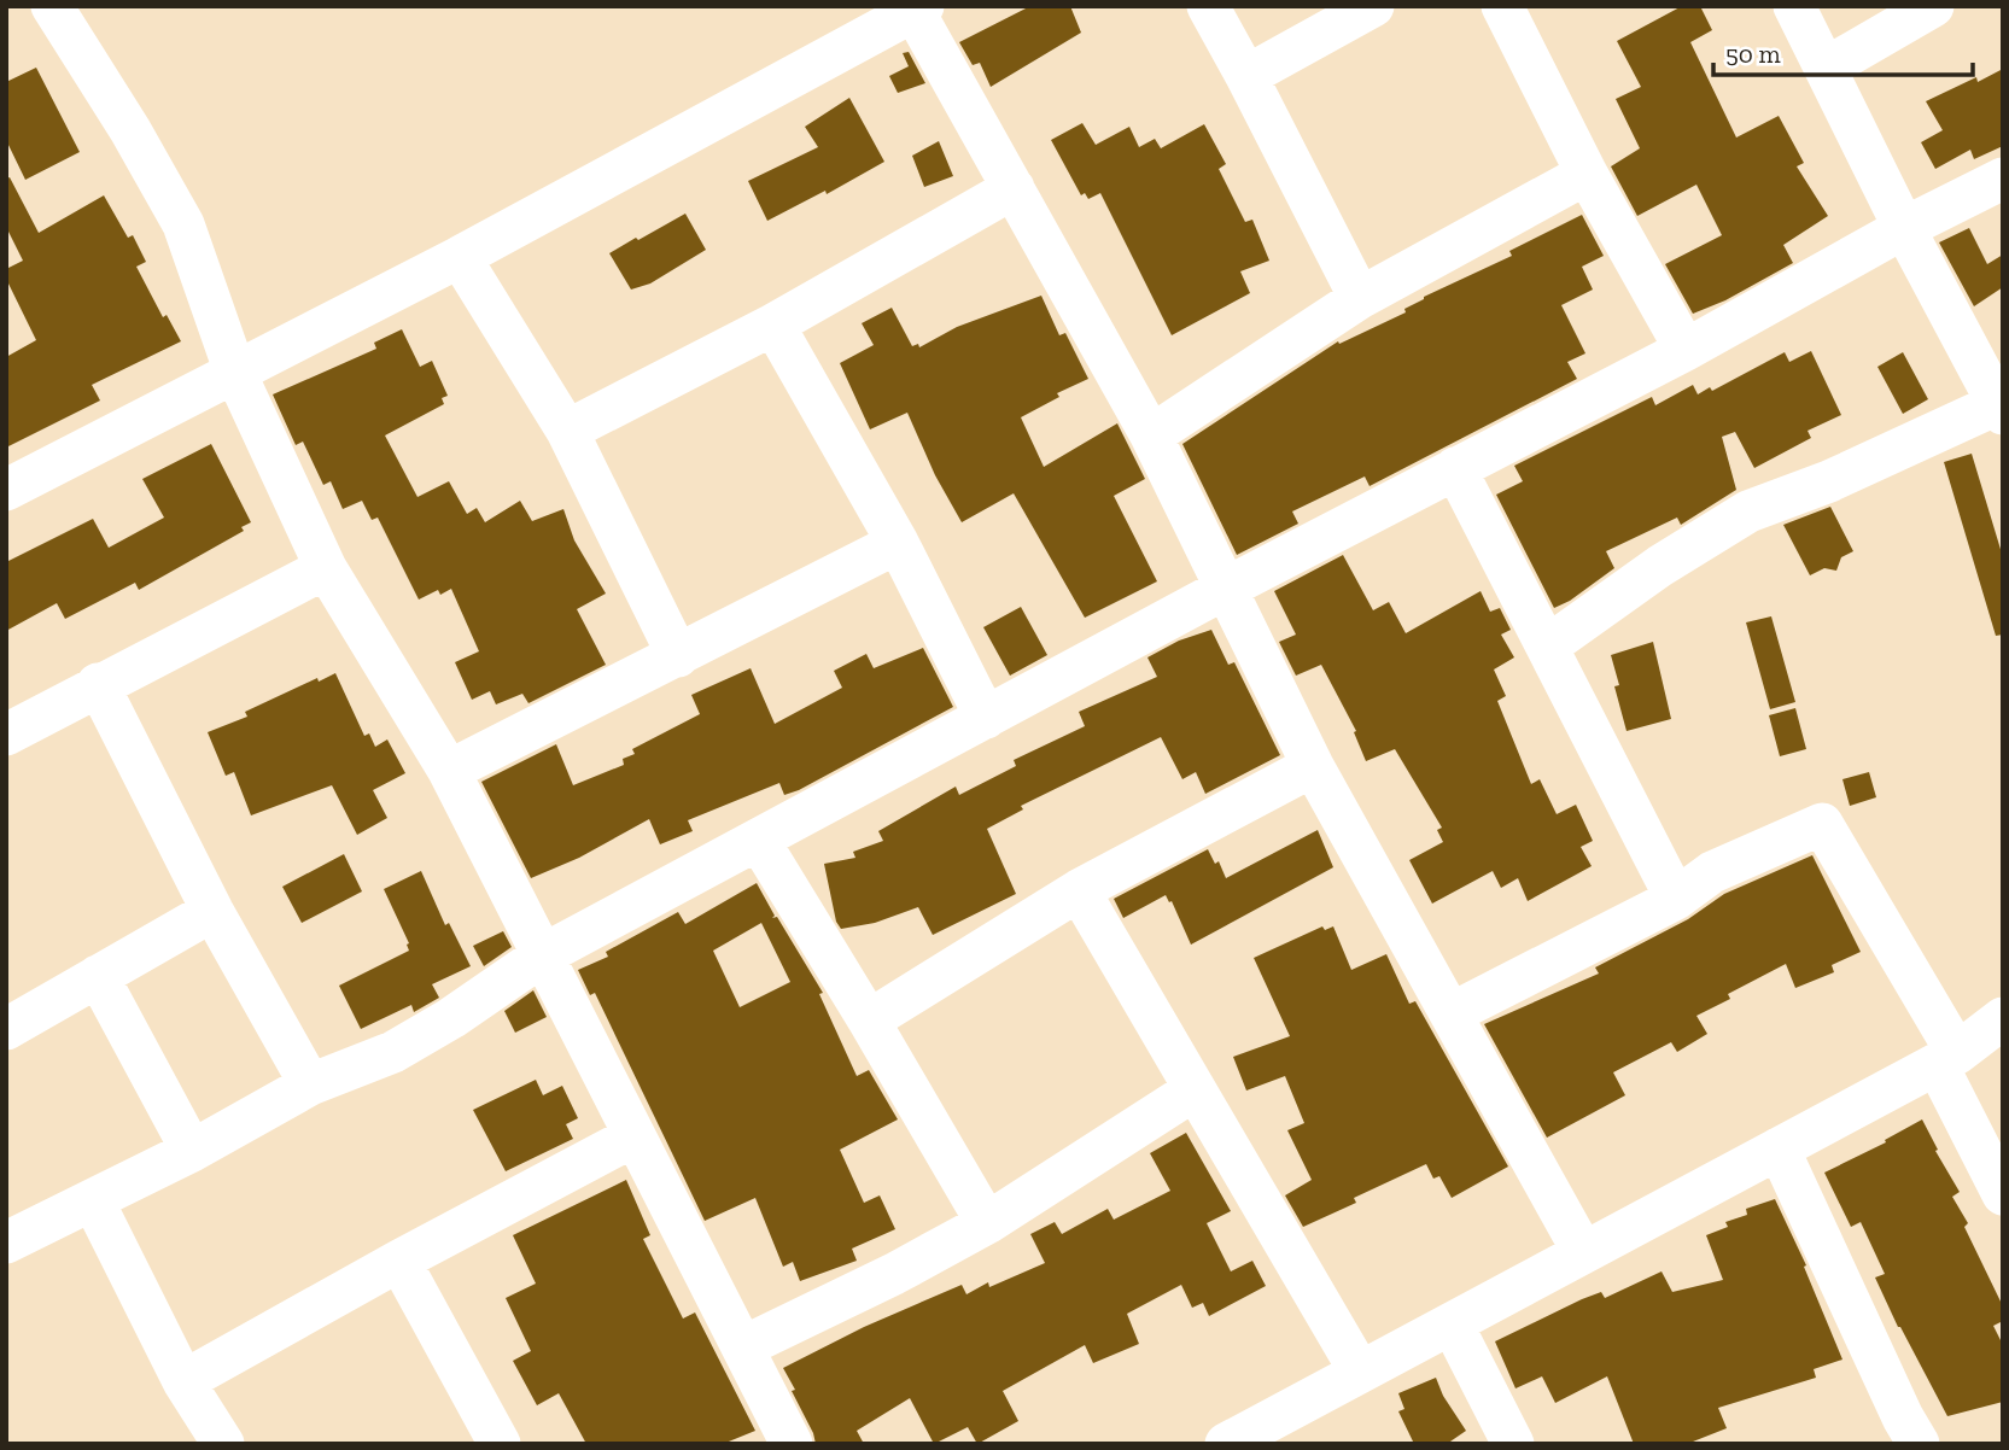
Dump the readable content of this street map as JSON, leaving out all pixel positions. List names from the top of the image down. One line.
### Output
{"scale_bar":"50 m"}
